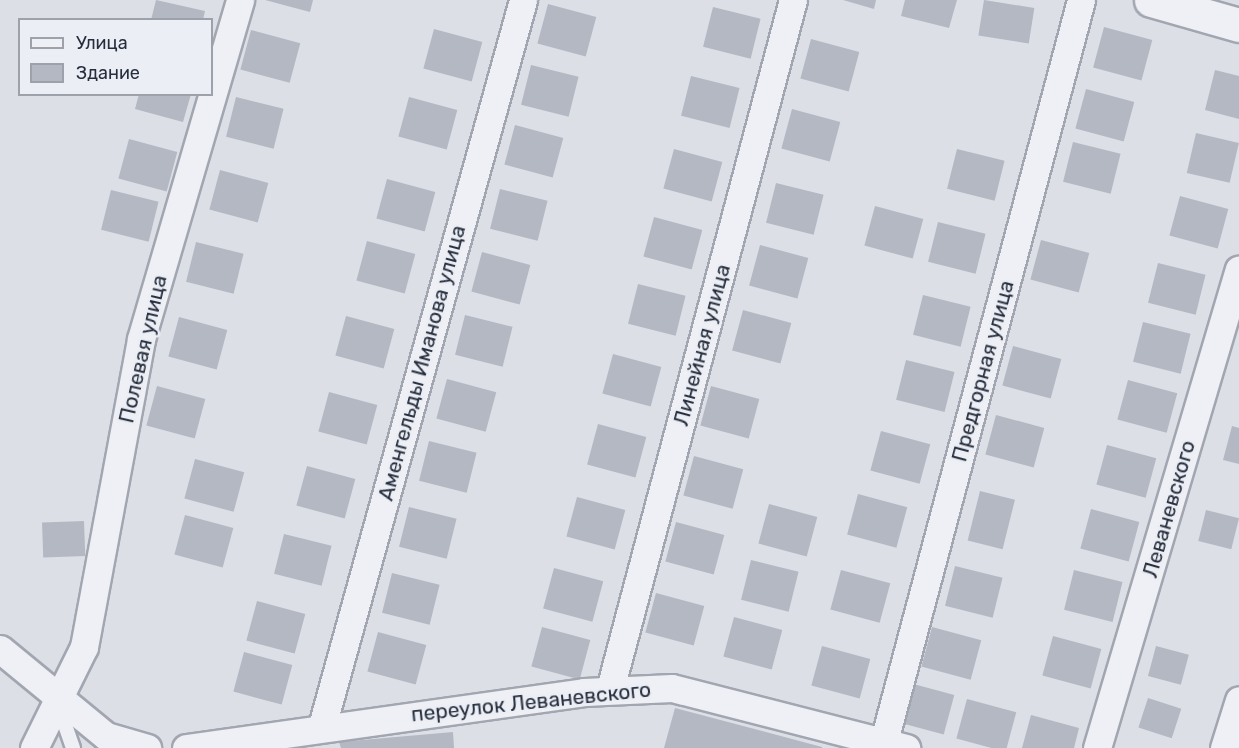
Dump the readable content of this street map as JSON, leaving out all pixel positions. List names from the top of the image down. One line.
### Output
{"streets":{"street":["Линейная улица","Полевая улица","Аменгельды Иманова улица","Предгорная улица","Леваневского","переулок Леваневского"]},"crossings":[["Линейная улица","переулок Леваневского"],["Аменгельды Иманова улица","переулок Леваневского"],["Предгорная улица","переулок Леваневского"]],"legend":["Улица","Здание"]}
